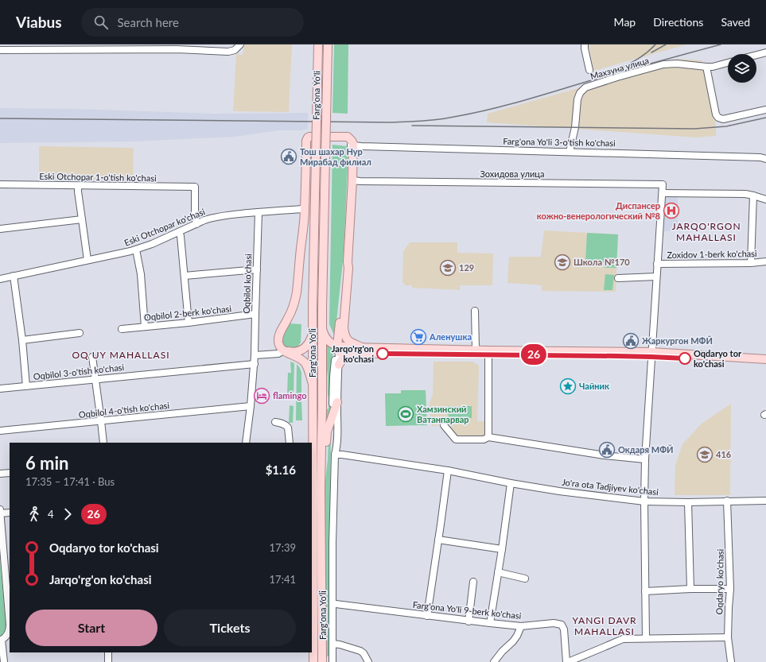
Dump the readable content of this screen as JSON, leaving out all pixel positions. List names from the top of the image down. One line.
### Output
{"streets":{"main road":["Farg'ona Yo'li"],"street":["Махзуна улица","Farg'ona Yo'li 3-o'tish ko'chasi","Зохидова улица","Eski Otchopar 1-o'tish ko'chasi","Eski Otchopar ko'chasi","Zoxidov 1-berk ko'chasi","Oqbilol ko'chasi","Oqbilol 2-berk ko'chasi","Oqbilol 3-o'tish ko'chasi","Oqbilol 4-o'tish ko'chasi","Jo'ra ota Tadjiyev ko'chasi","Oqdaryo ko'chasi","Farg'ona Yo'li 9-berk ko'chasi"]},"crossings":[["Махзуна улица","Farg'ona Yo'li 3-o'tish ko'chasi"],["Farg'ona Yo'li","Jo'ra ota Tadjiyev ko'chasi"],["Farg'ona Yo'li","Farg'ona Yo'li 9-berk ko'chasi"],["Eski Otchopar 1-o'tish ko'chasi","Eski Otchopar ko'chasi"],["Eski Otchopar ko'chasi","Oqbilol ko'chasi"],["Oqbilol ko'chasi","Oqbilol 2-berk ko'chasi"],["Oqbilol ko'chasi","Oqbilol 3-o'tish ko'chasi"],["Oqbilol ko'chasi","Oqbilol 4-o'tish ko'chasi"],["Jo'ra ota Tadjiyev ko'chasi","Oqdaryo ko'chasi"]],"districts":["JARQO'RGON MAHALLASI","OQ UY MAHALLASI","YANGI DAVR MAHALLASI"],"places":{"public building":["Тош шахар Нур Мирабад филиал","Жаркургон МФЙ","Окдаря МФЙ"],"hospital":["Диспансер кожно-венерологический №8"],"school or university":["Школа №170","129","416"],"supermarket":["Аленушка"],"other":["Jarqo'rg'on ko'chasi","Oqdaryo tor ko'chasi"],"place":["Чайник"],"hotel":["flamingo"],"sports":["Хамзинский Ватанпарвар"]},"lines":["bus line 26"],"page":{"header":"Viabus","search":"Search here","nav":["Map","Directions","Saved"],"on_map":"26","heading":["6 min","17:35 – 17:41 · Bus","$1.16"],"legs":["4","26"],"list":[{"name":"Oqdaryo tor ko'chasi","value":"17:39"},{"name":"Jarqo'rg'on ko'chasi","value":"17:41"}],"buttons":["Start","Tickets"]}}
